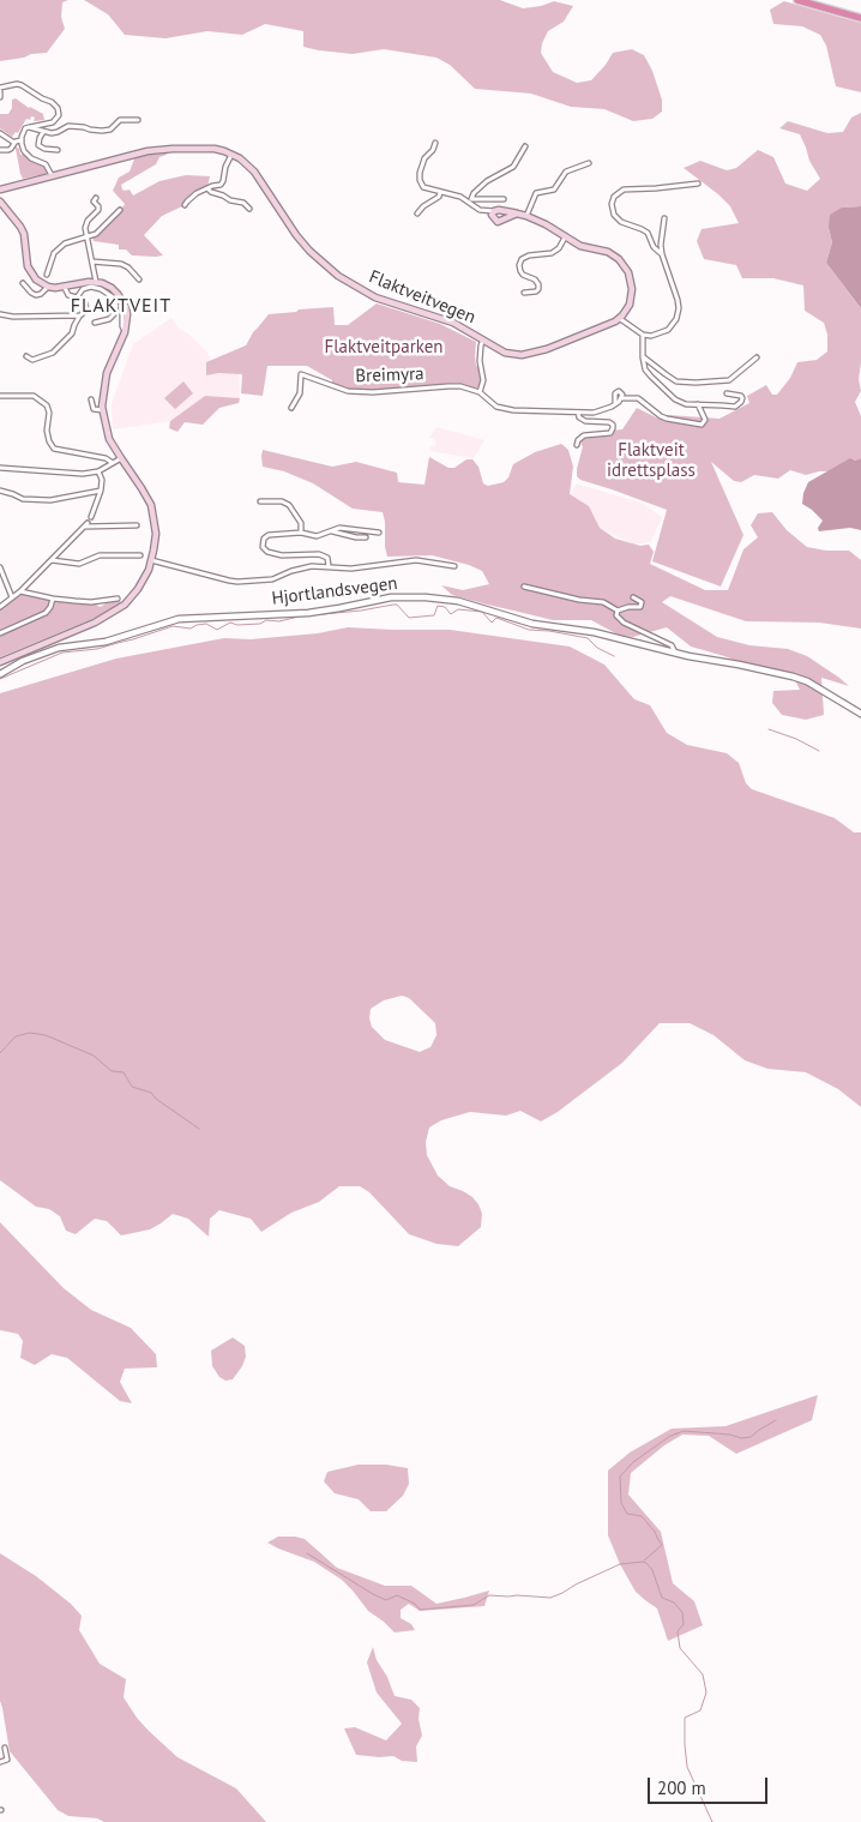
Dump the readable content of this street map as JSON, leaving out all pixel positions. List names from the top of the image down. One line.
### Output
{"streets":{"main road":["Flaktveitvegen"],"street":["Breimyra","Hjortlandsvegen"]},"districts":["FLAKTVEIT"],"parks":["Flaktveitparken","Flaktveit idrettsplass"],"scale_bar":"200 m"}
